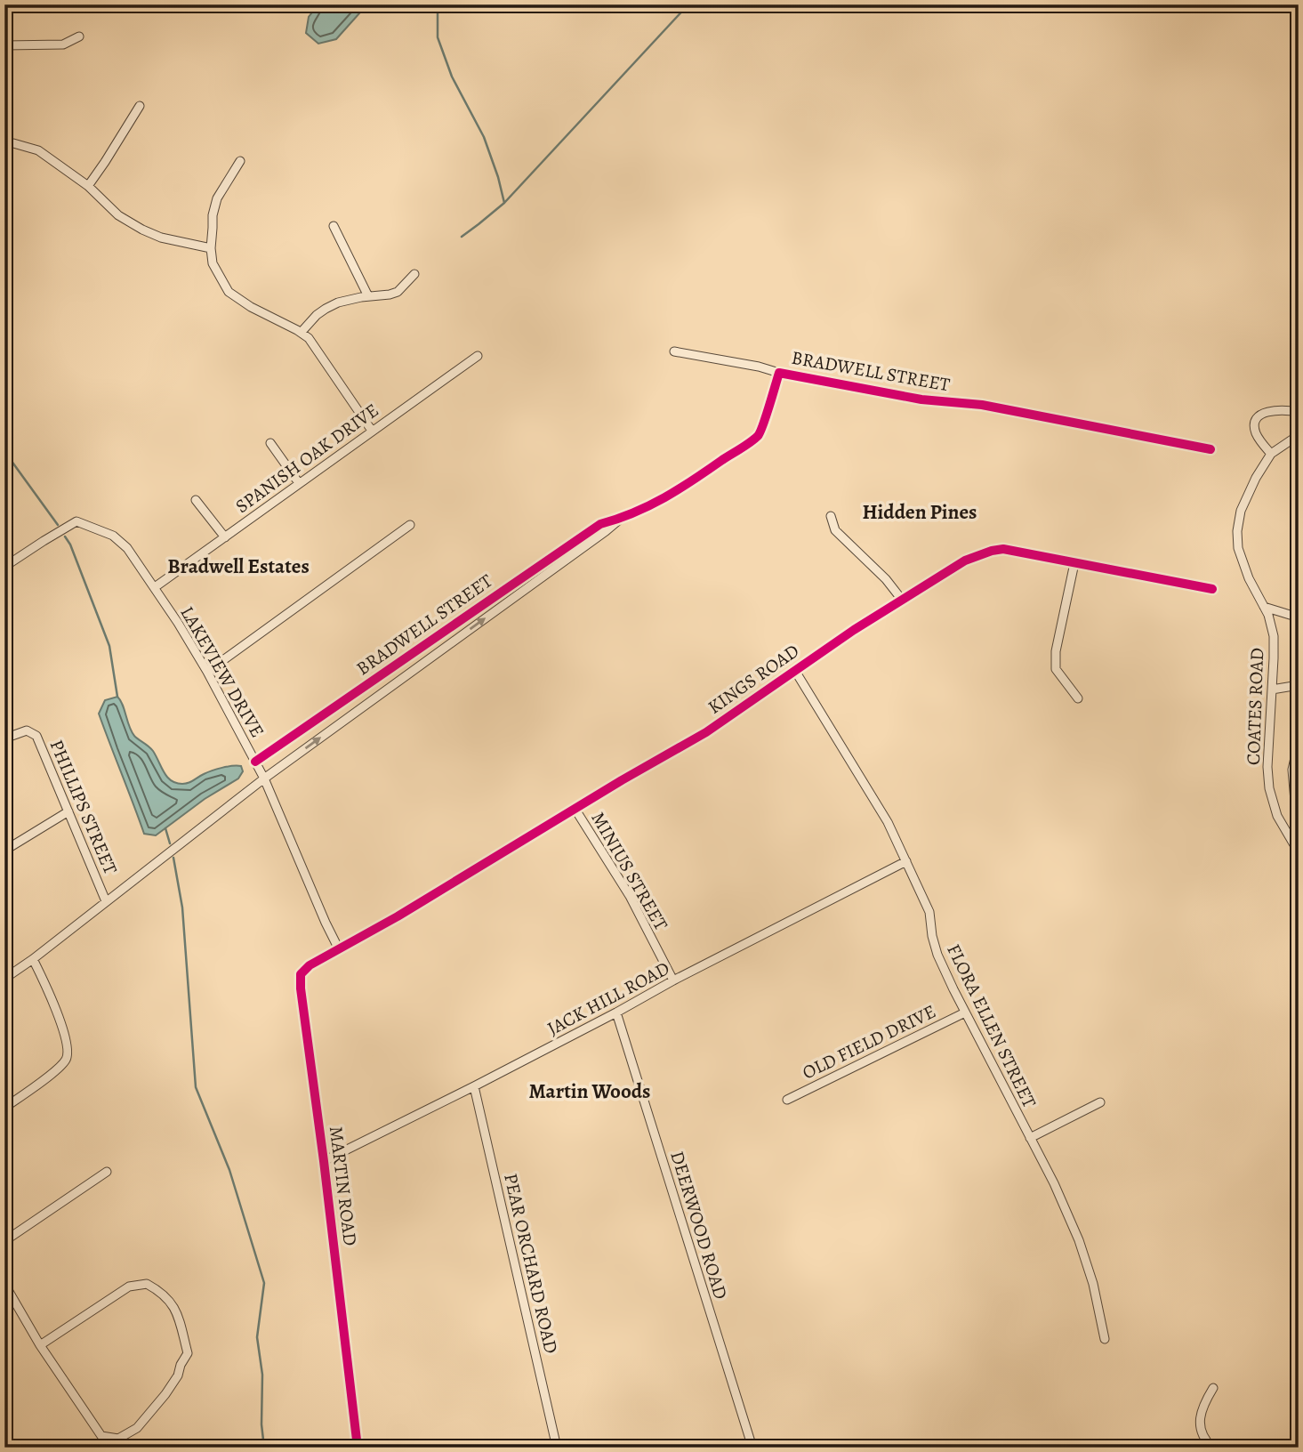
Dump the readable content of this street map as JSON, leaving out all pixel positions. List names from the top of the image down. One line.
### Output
{"streets":{"street":["BRADWELL STREET","SPANISH OAK DRIVE","LAKEVIEW DRIVE","KINGS ROAD","COATES ROAD","PHILLIPS STREET","MINIUS STREET","JACK HILL ROAD","FLORA ELLEN STREET","OLD FIELD DRIVE","MARTIN ROAD","DEERWOOD ROAD","PEAR ORCHARD ROAD"]},"crossings":[["BRADWELL STREET","LAKEVIEW DRIVE"],["BRADWELL STREET","PHILLIPS STREET"],["SPANISH OAK DRIVE","LAKEVIEW DRIVE"],["LAKEVIEW DRIVE","KINGS ROAD"],["LAKEVIEW DRIVE","MARTIN ROAD"],["KINGS ROAD","MINIUS STREET"],["KINGS ROAD","FLORA ELLEN STREET"],["KINGS ROAD","MARTIN ROAD"],["MINIUS STREET","JACK HILL ROAD"],["JACK HILL ROAD","FLORA ELLEN STREET"],["JACK HILL ROAD","MARTIN ROAD"],["JACK HILL ROAD","DEERWOOD ROAD"],["JACK HILL ROAD","PEAR ORCHARD ROAD"],["FLORA ELLEN STREET","OLD FIELD DRIVE"]],"districts":["Hidden Pines","Bradwell Estates","Martin Woods"]}
